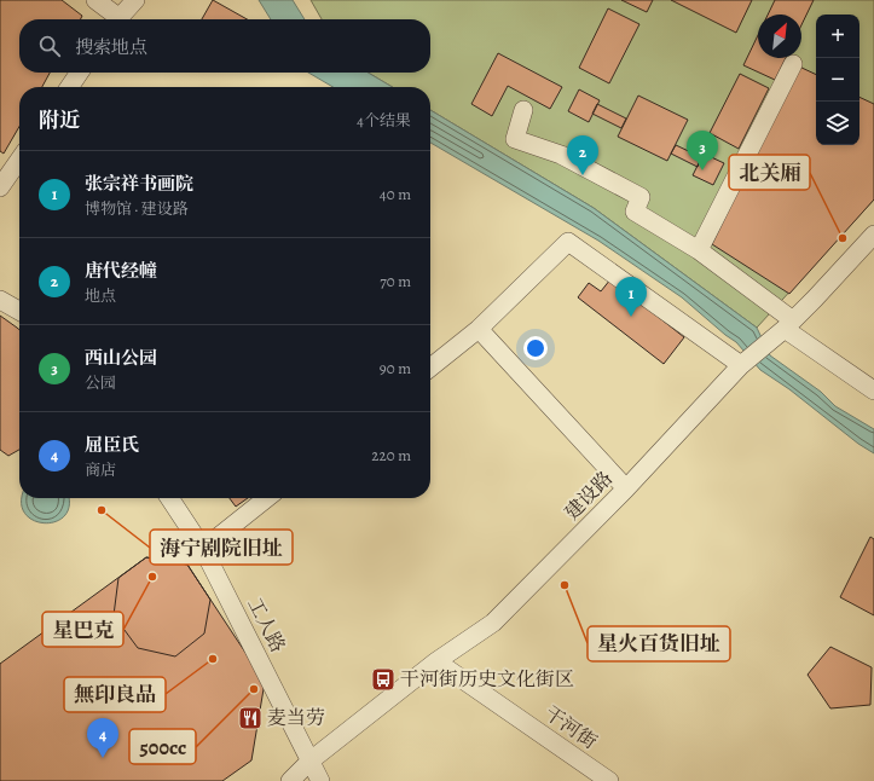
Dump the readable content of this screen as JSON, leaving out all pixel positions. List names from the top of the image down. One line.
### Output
{"streets":{"street":["建设路","工人路","干河街"]},"crossings":[["建设路","工人路"],["建设路","干河街"]],"places":{"other":["北关厢","海宁剧院旧址","星巴克","星火百货旧址","無印良品","500cc"],"bus stop":["干河街历史文化街区"],"restaurant":["麦当劳"]},"north":"top right","page":{"map_buttons":["+","−"],"search":"搜索地点","heading":["附近","4个结果"],"pins":["3","2","1","4"],"list":[{"mark":"1","name":"张宗祥书画院","note":"博物馆 · 建设路","value":"40 m"},{"mark":"2","name":"唐代经幢","note":"地点","value":"70 m"},{"mark":"3","name":"西山公园","note":"公园","value":"90 m"},{"mark":"4","name":"屈臣氏","note":"商店","value":"220 m"}]}}
